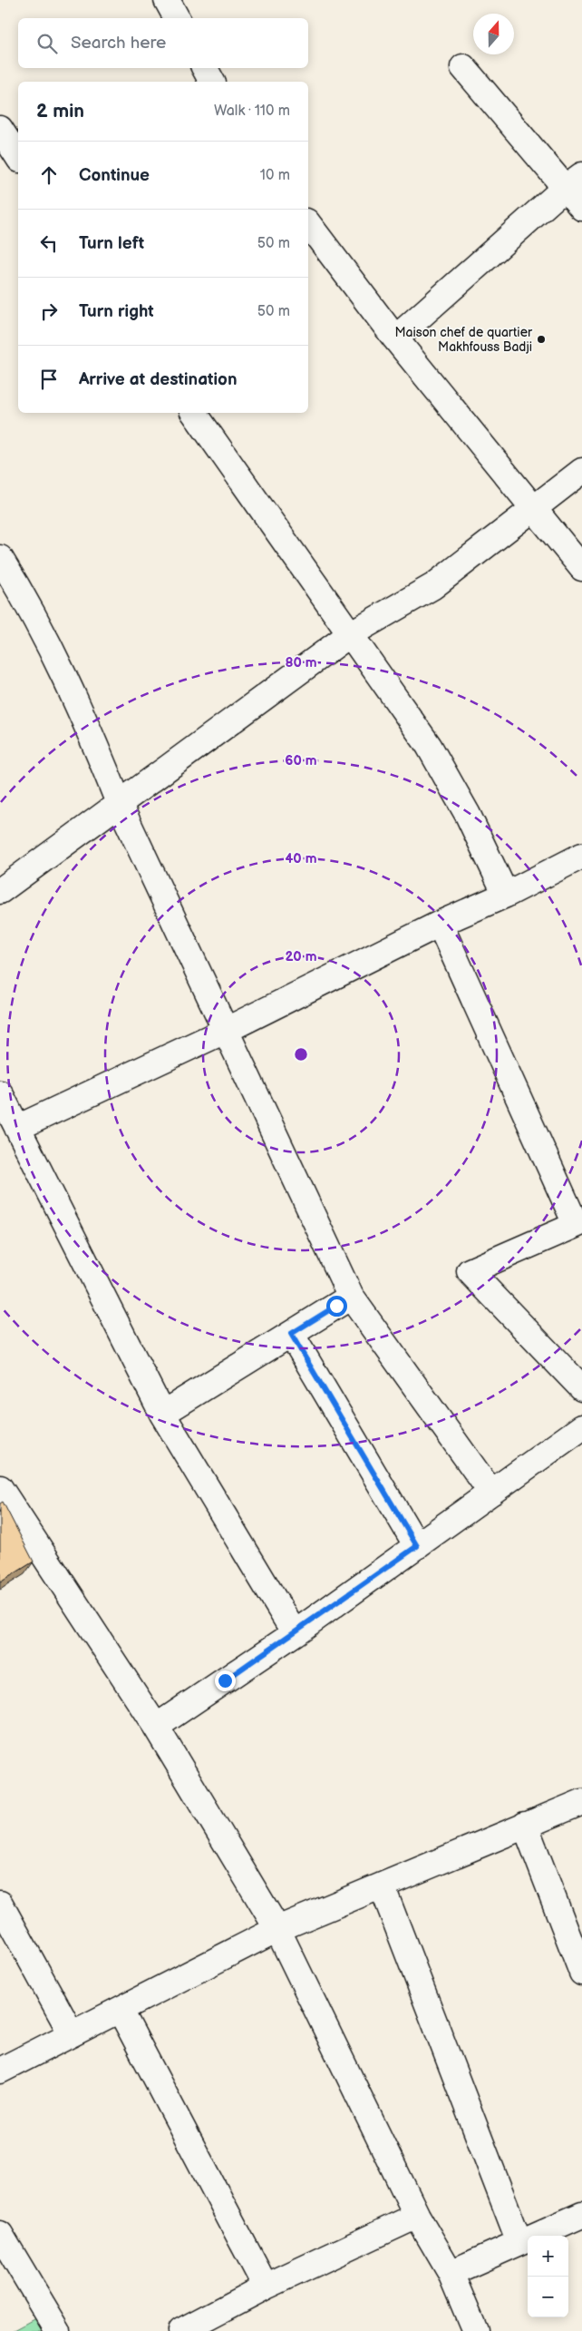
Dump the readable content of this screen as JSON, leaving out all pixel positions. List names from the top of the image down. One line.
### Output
{"places":["Maison chef de quartier Makhfouss Badji"],"north":"top","page":{"search":"Search here","heading":["2 min","Walk · 110 m"],"list":[["Continue","10 m"],["Turn left","50 m"],["Turn right","50 m"],"Arrive at destination"],"map_buttons":["+","−"]},"rings":["80 m","60 m","40 m","20 m"]}
